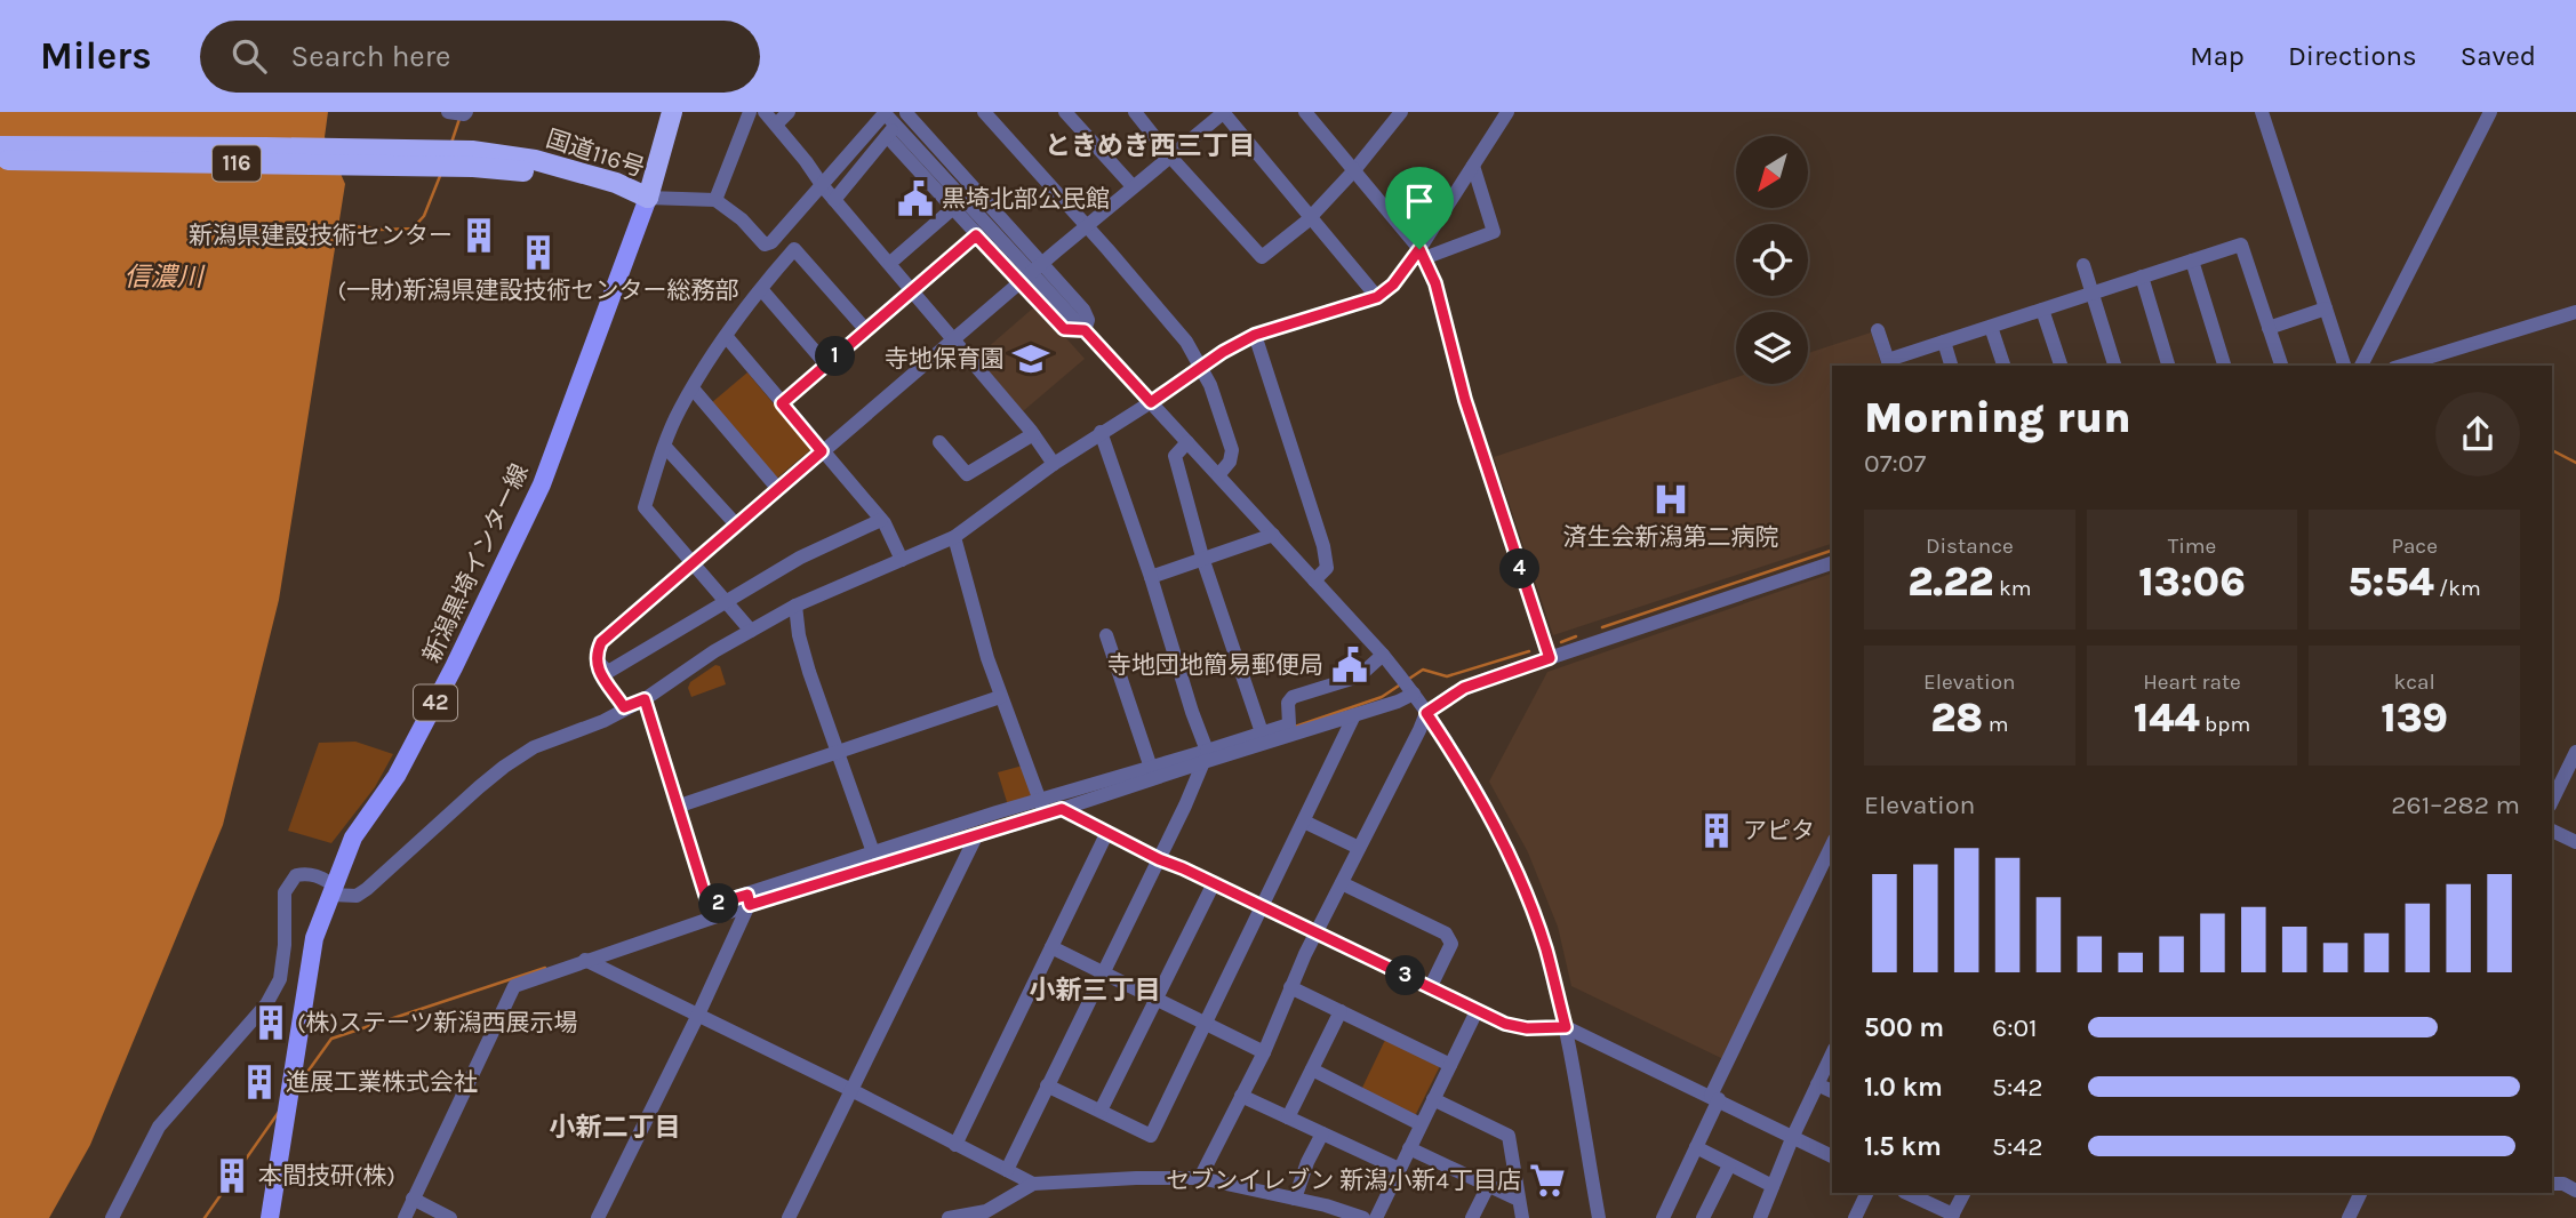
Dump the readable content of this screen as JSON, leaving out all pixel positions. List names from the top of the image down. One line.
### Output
{"streets":{"highway":["国道116号","116"],"main road":["新潟黒埼インター線","42"]},"crossings":[["国道116号","新潟黒埼インター線"]],"districts":["ときめき西三丁目","小新三丁目","小新二丁目"],"water":["信濃川"],"places":{"public building":["黒埼北部公民館","寺地団地簡易郵便局"],"building":["新潟県建設技術センター","(一財)新潟県建設技術センター総務部","アピタ","(株)ステーツ新潟西展示場","進展工業株式会社","本間技研(株)"],"school or university":["寺地保育園"],"hospital":["済生会新潟第二病院"],"supermarket":["セブンイレブン 新潟小新4丁目店"]},"north":"bottom left","page":{"header":"Milers","search":"Search here","nav":["Map","Directions","Saved"],"pins":["1","4","2","3"],"heading":["Morning run","07:07"],"stats":[["Distance","2.22 km"],["Time","13:06"],["Pace","5:54 /km"],["Elevation","28 m"],["Heart rate","144 bpm"],["kcal","139"]],"chart":["Elevation","261–282 m"],"list":[{"name":"500 m","note":"6:01"},{"name":"1.0 km","note":"5:42"},{"name":"1.5 km","note":"5:42"}]}}
